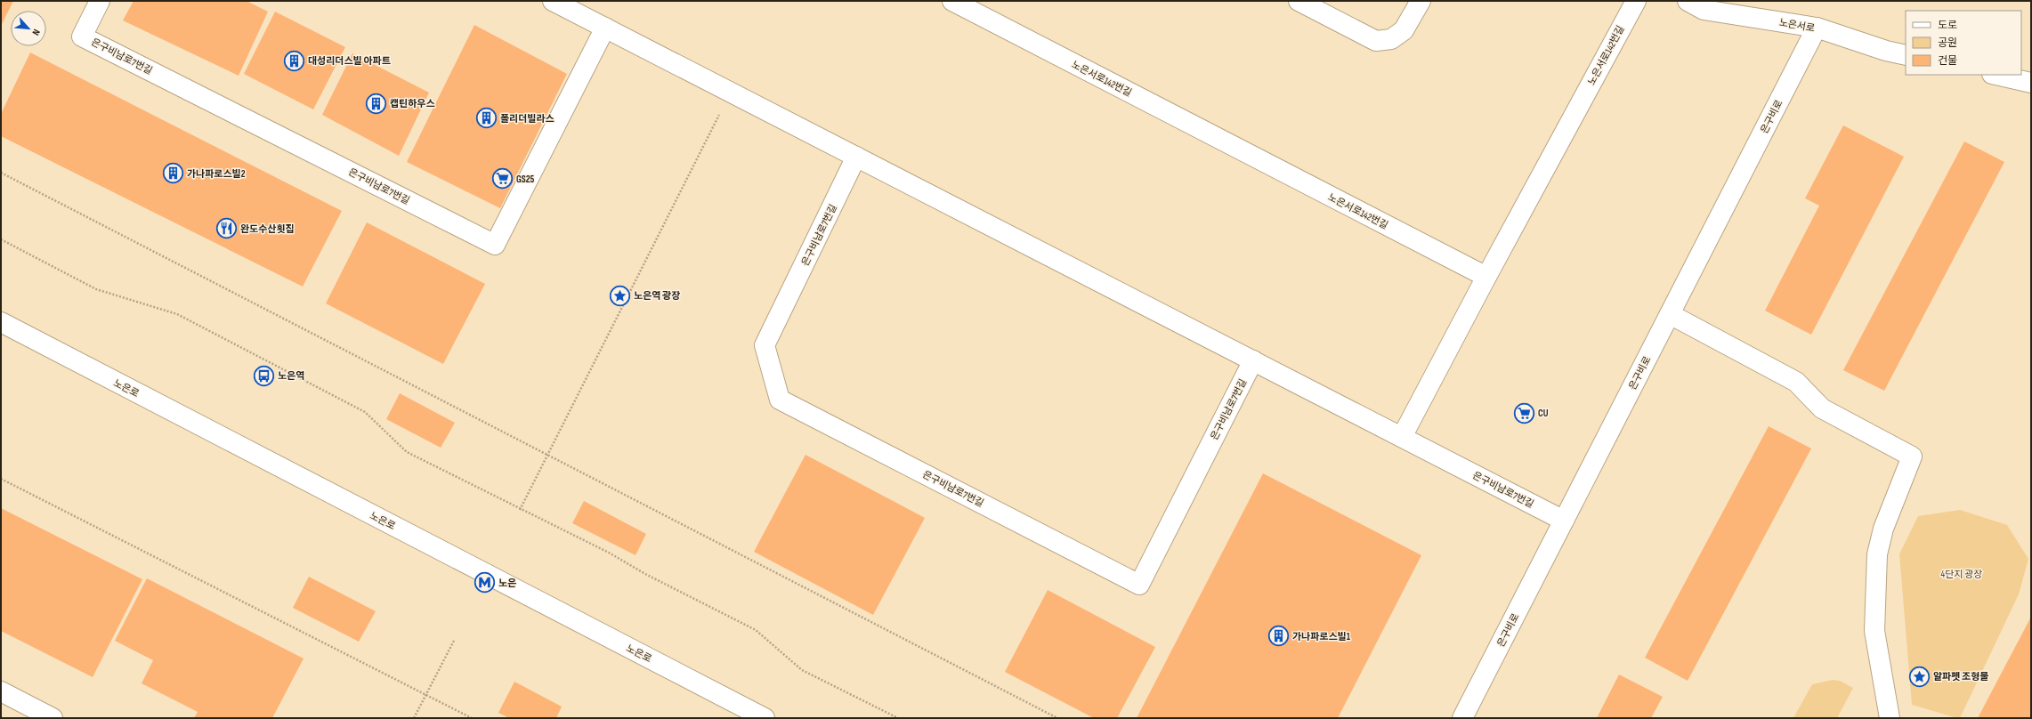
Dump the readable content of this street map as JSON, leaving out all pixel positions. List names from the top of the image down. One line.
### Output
{"streets":{"street":["노은서로","노은서로142번길","은구비남로7번길","은구비로","노은로"]},"crossings":[["노은서로","은구비로"],["은구비남로7번길","은구비로"]],"parks":["4단지 광장"],"places":{"building":["대성리더스빌 아파트","캡틴하우스","폴리더빌라스","가나파로스빌2","가나파로스빌1"],"supermarket":["GS25","CU"],"restaurant":["완도수산횟집"],"place":["노은역 광장","알파펫 조형물"],"bus stop":["노은역"],"metro station":["노은"]},"legend":["도로","공원","건물"],"north":"bottom right"}
